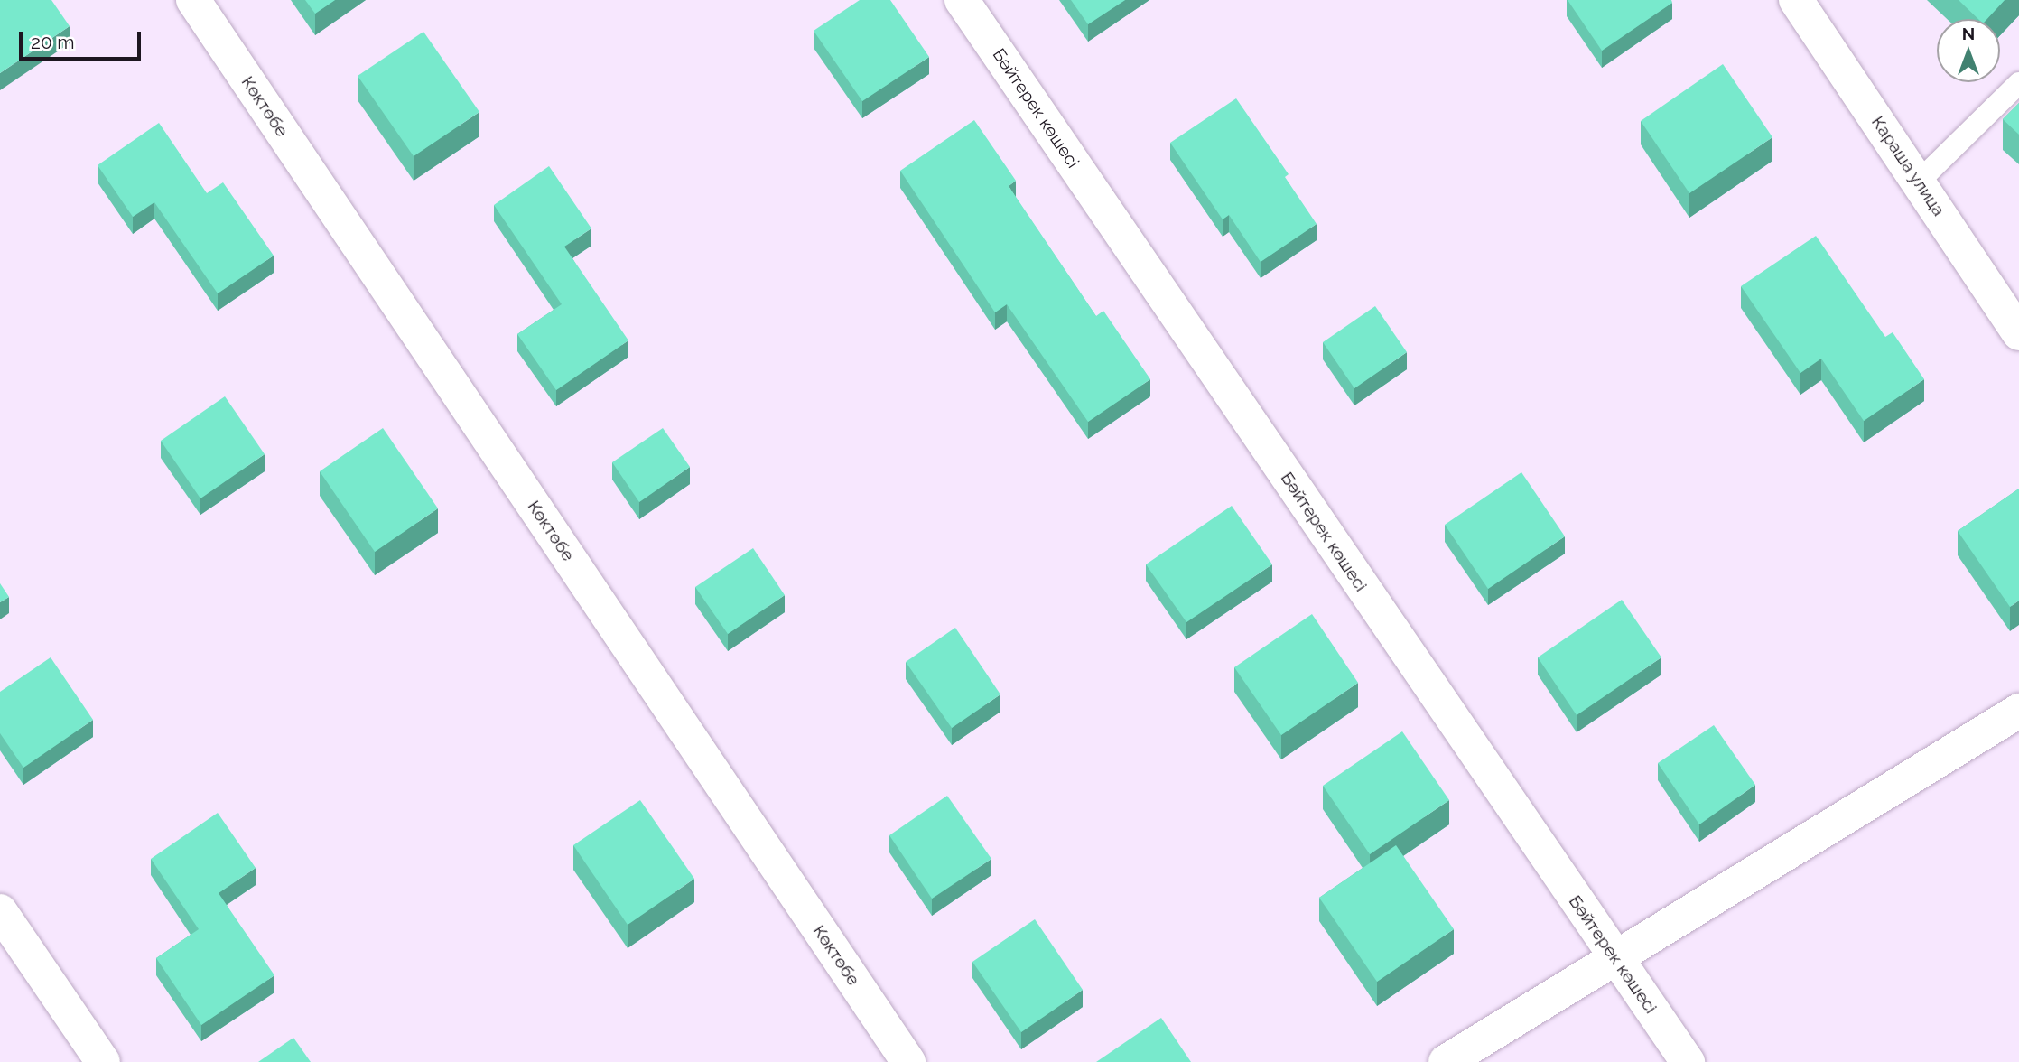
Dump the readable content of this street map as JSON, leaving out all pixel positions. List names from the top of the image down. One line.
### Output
{"streets":{"street":["Көктөбе","Бәйтерек көшесі","Караша улица"]},"scale_bar":"20 m","north":"top"}
